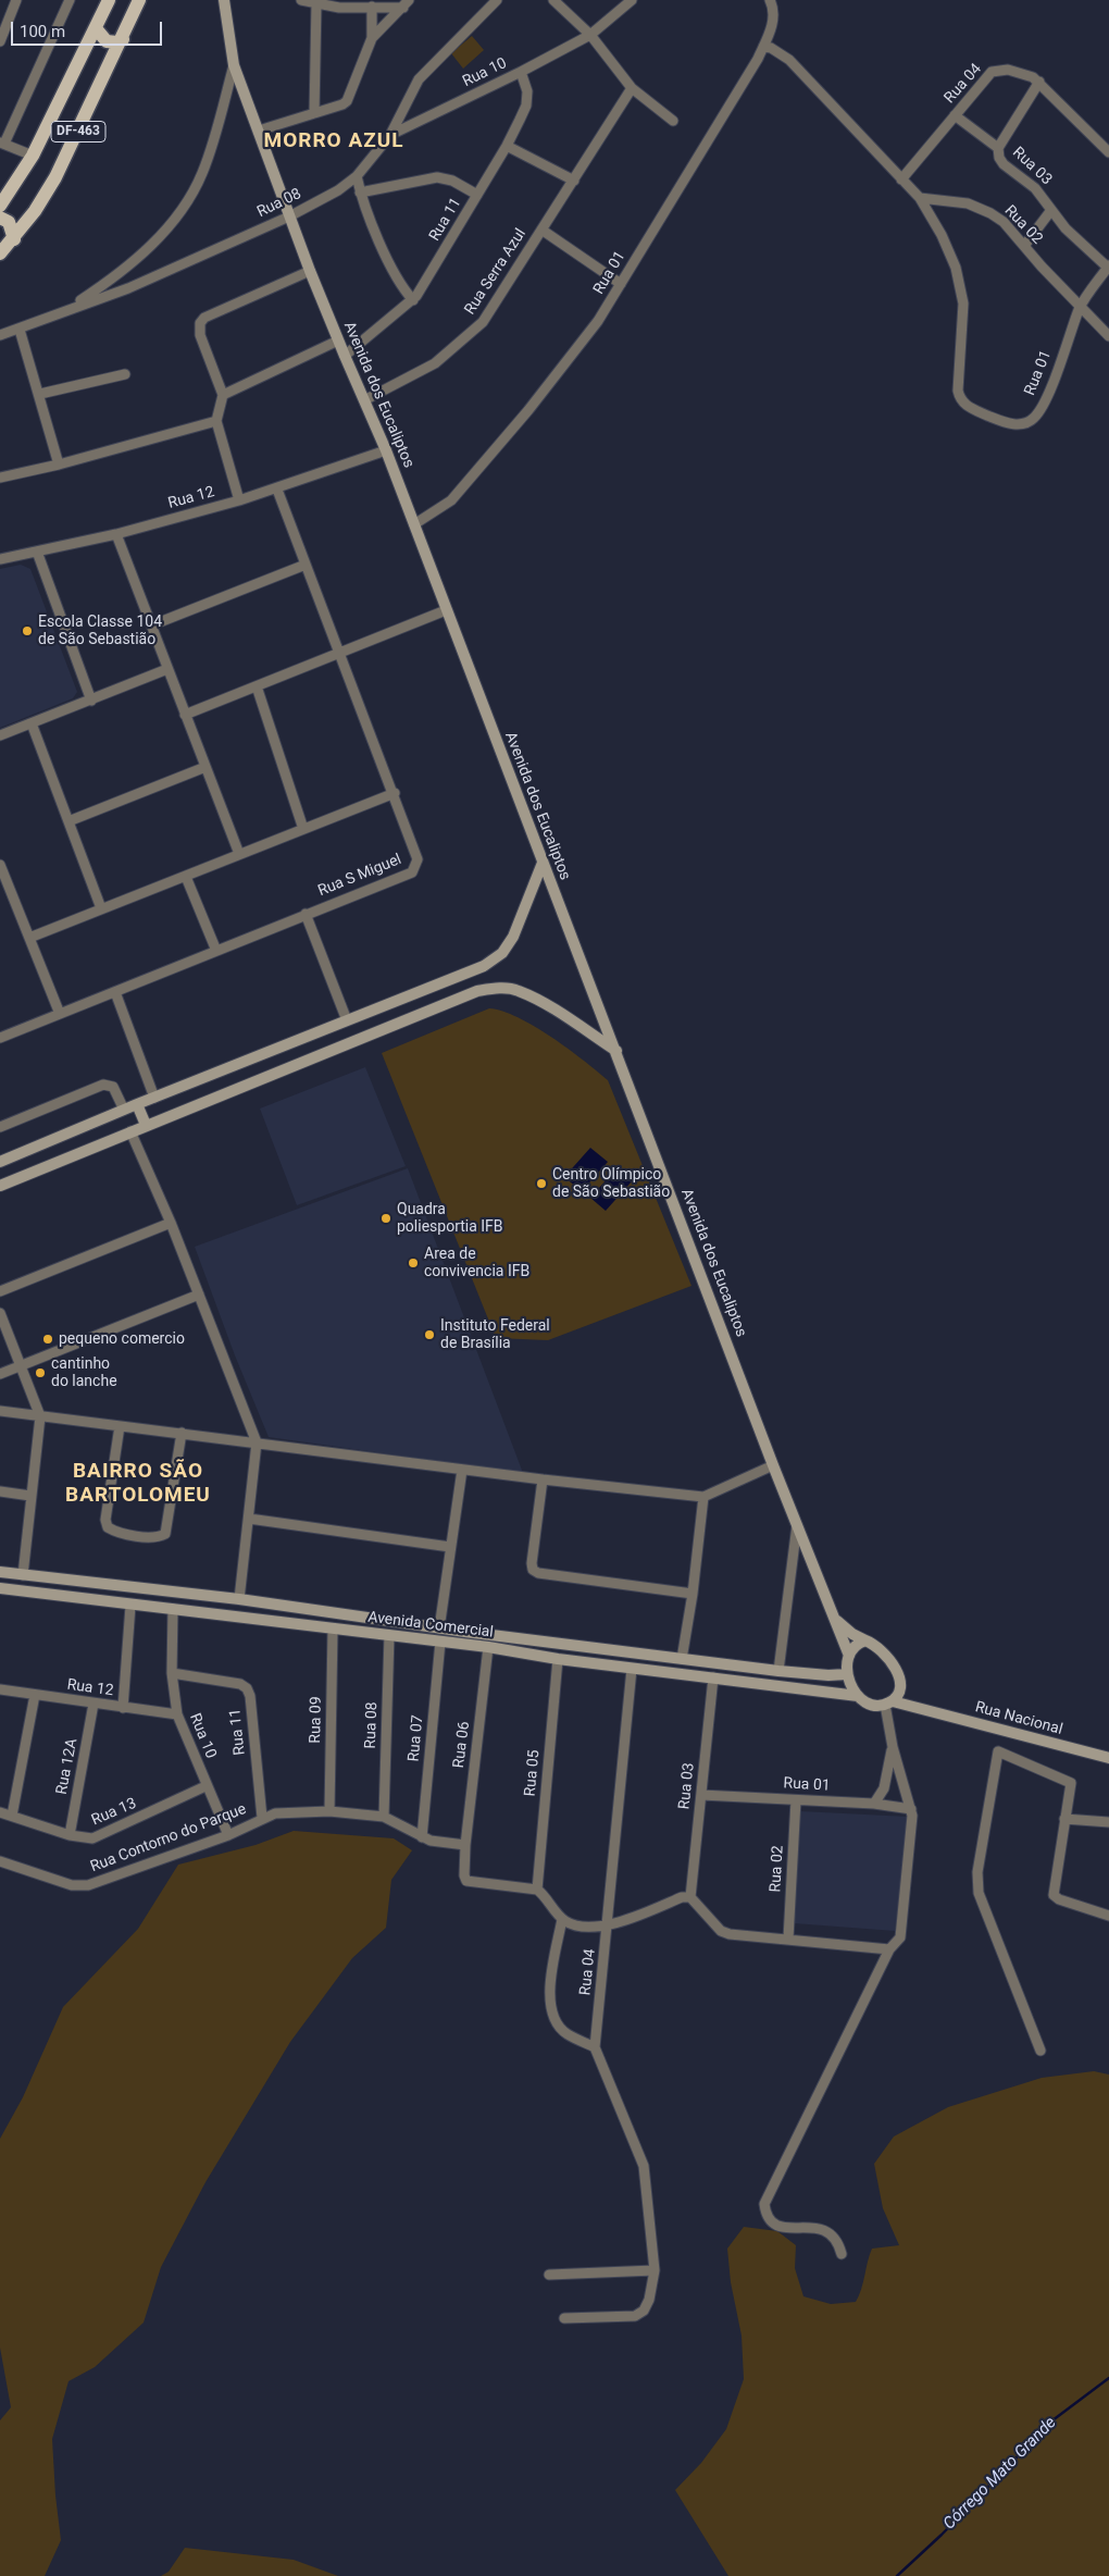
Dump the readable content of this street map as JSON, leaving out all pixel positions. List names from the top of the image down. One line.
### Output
{"streets":{"main road":["DF-463"],"street":["Rua 10","Rua 04","Rua 03","Rua 08","Rua 11","Rua 02","Rua Serra Azul","Rua 01","Avenida dos Eucaliptos","Rua 12","Rua S Miguel","Avenida Comercial","Rua Nacional","Rua 09","Rua 07","Rua 06","Rua 12A","Rua 05","Rua 13","Rua Contorno do Parque"]},"crossings":[["Rua 10","Rua 08"],["Rua 10","Rua 11"],["Rua 10","Rua 12"],["Rua 10","Avenida Comercial"],["Rua 10","Rua 13"],["Rua 10","Rua Contorno do Parque"],["Rua 04","Rua 03"],["Rua 04","Avenida Comercial"],["Rua 03","Rua 01"],["Rua 03","Avenida Comercial"],["Rua 08","Avenida dos Eucaliptos"],["Rua 08","Avenida Comercial"],["Rua 08","Rua Contorno do Parque"],["Rua 11","Avenida dos Eucaliptos"],["Rua 11","Rua Contorno do Parque"],["Rua 02","Rua 01"],["Rua Serra Azul","Rua 01"],["Rua Serra Azul","Avenida dos Eucaliptos"],["Rua 01","Avenida dos Eucaliptos"],["Avenida dos Eucaliptos","Rua 12"],["Avenida dos Eucaliptos","Avenida Comercial"],["Avenida dos Eucaliptos","Rua Nacional"],["Rua 12","Rua S Miguel"],["Rua 12","Rua 12A"],["Avenida Comercial","Rua Nacional"],["Avenida Comercial","Rua 09"],["Avenida Comercial","Rua 07"],["Avenida Comercial","Rua 06"],["Avenida Comercial","Rua 05"],["Rua 09","Rua Contorno do Parque"],["Rua 07","Rua Contorno do Parque"],["Rua 06","Rua Contorno do Parque"],["Rua 12A","Rua 13"]],"districts":["MORRO AZUL","BAIRRO SÃO BARTOLOMEU"],"water":["Córrego Mato Grande"],"places":["Escola Classe 104 de São Sebastião","Centro Olímpico de São Sebastião","Quadra poliesportia IFB","Area de convivencia IFB","Instituto Federal de Brasília","pequeno comercio","cantinho do lanche"],"scale_bar":"100 m"}
